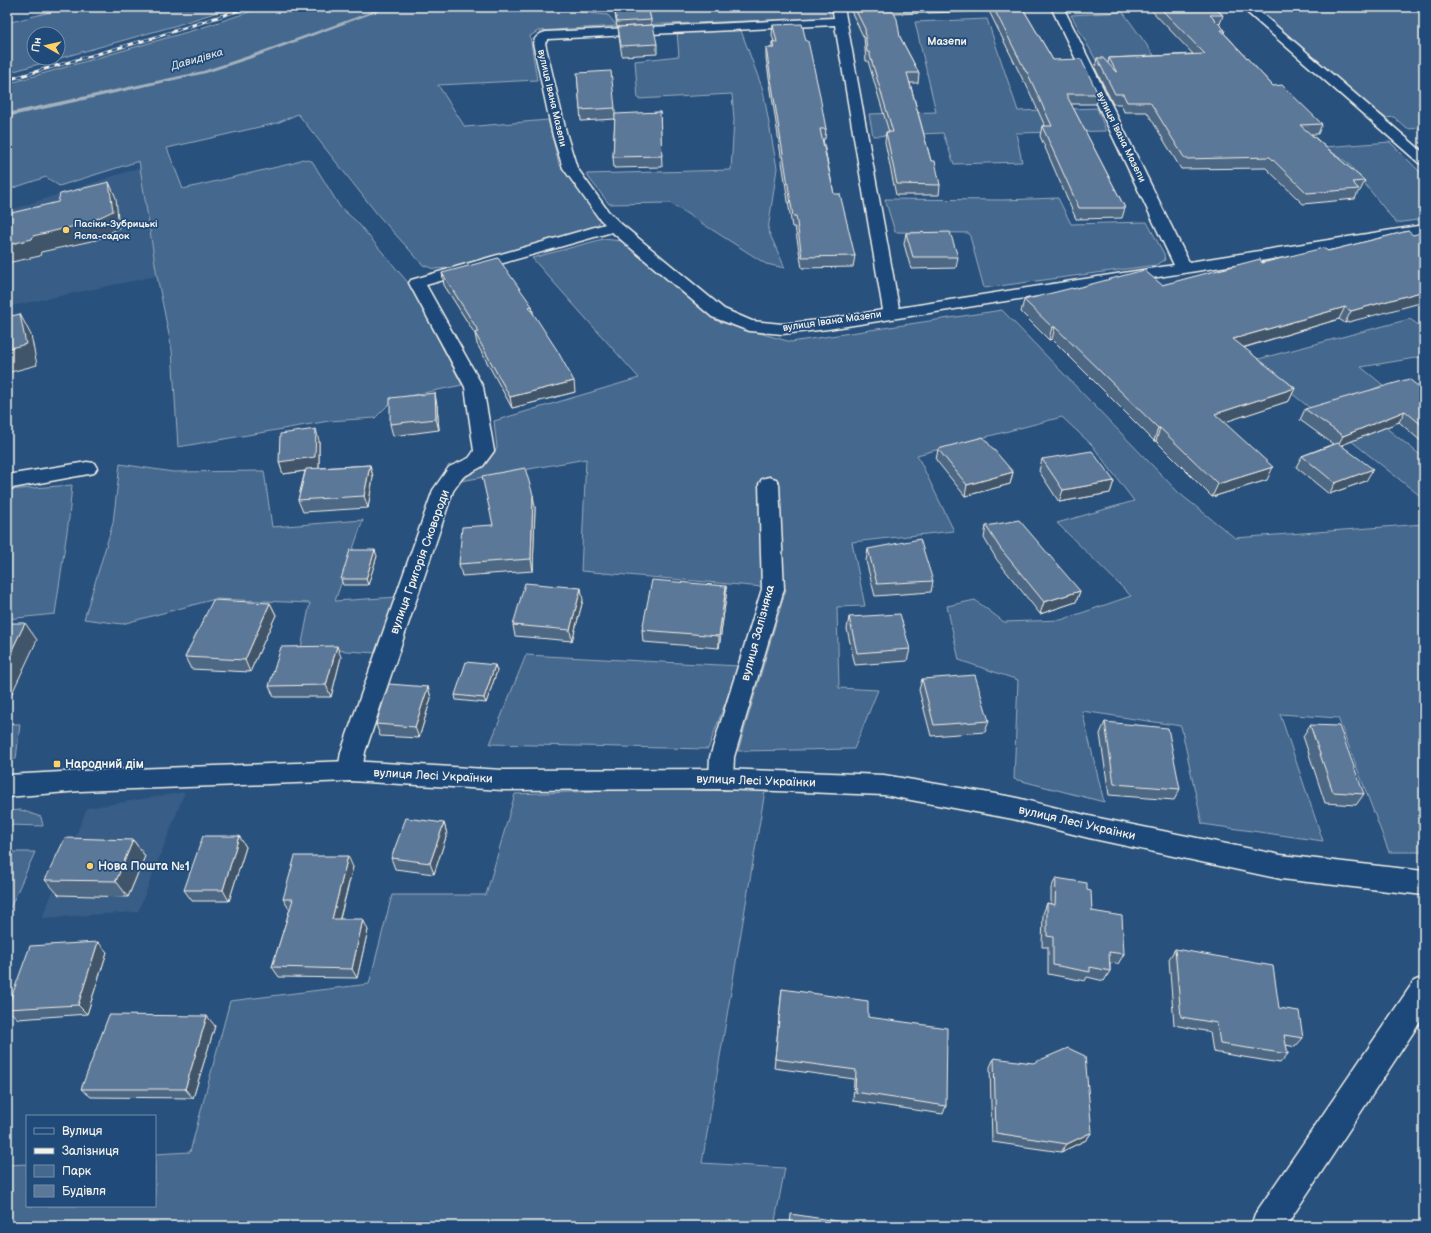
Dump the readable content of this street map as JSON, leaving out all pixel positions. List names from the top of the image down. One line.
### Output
{"streets":{"street":["вулиця Івана Мазепи","вулиця Григорія Сковороди","вулиця Залізняка","вулиця Лесі Українки"]},"crossings":[["вулиця Івана Мазепи","вулиця Григорія Сковороди"],["вулиця Григорія Сковороди","вулиця Лесі Українки"],["вулиця Залізняка","вулиця Лесі Українки"]],"districts":["Мазепи"],"water":["Давидівка"],"places":{"other":["Пасіки-Зубрицькі Ясла-садок","Нова Пошта №1"],"transit":["Народний дім"]},"legend":["Вулиця","Залізниця","Парк","Будівля"],"north":"left"}
